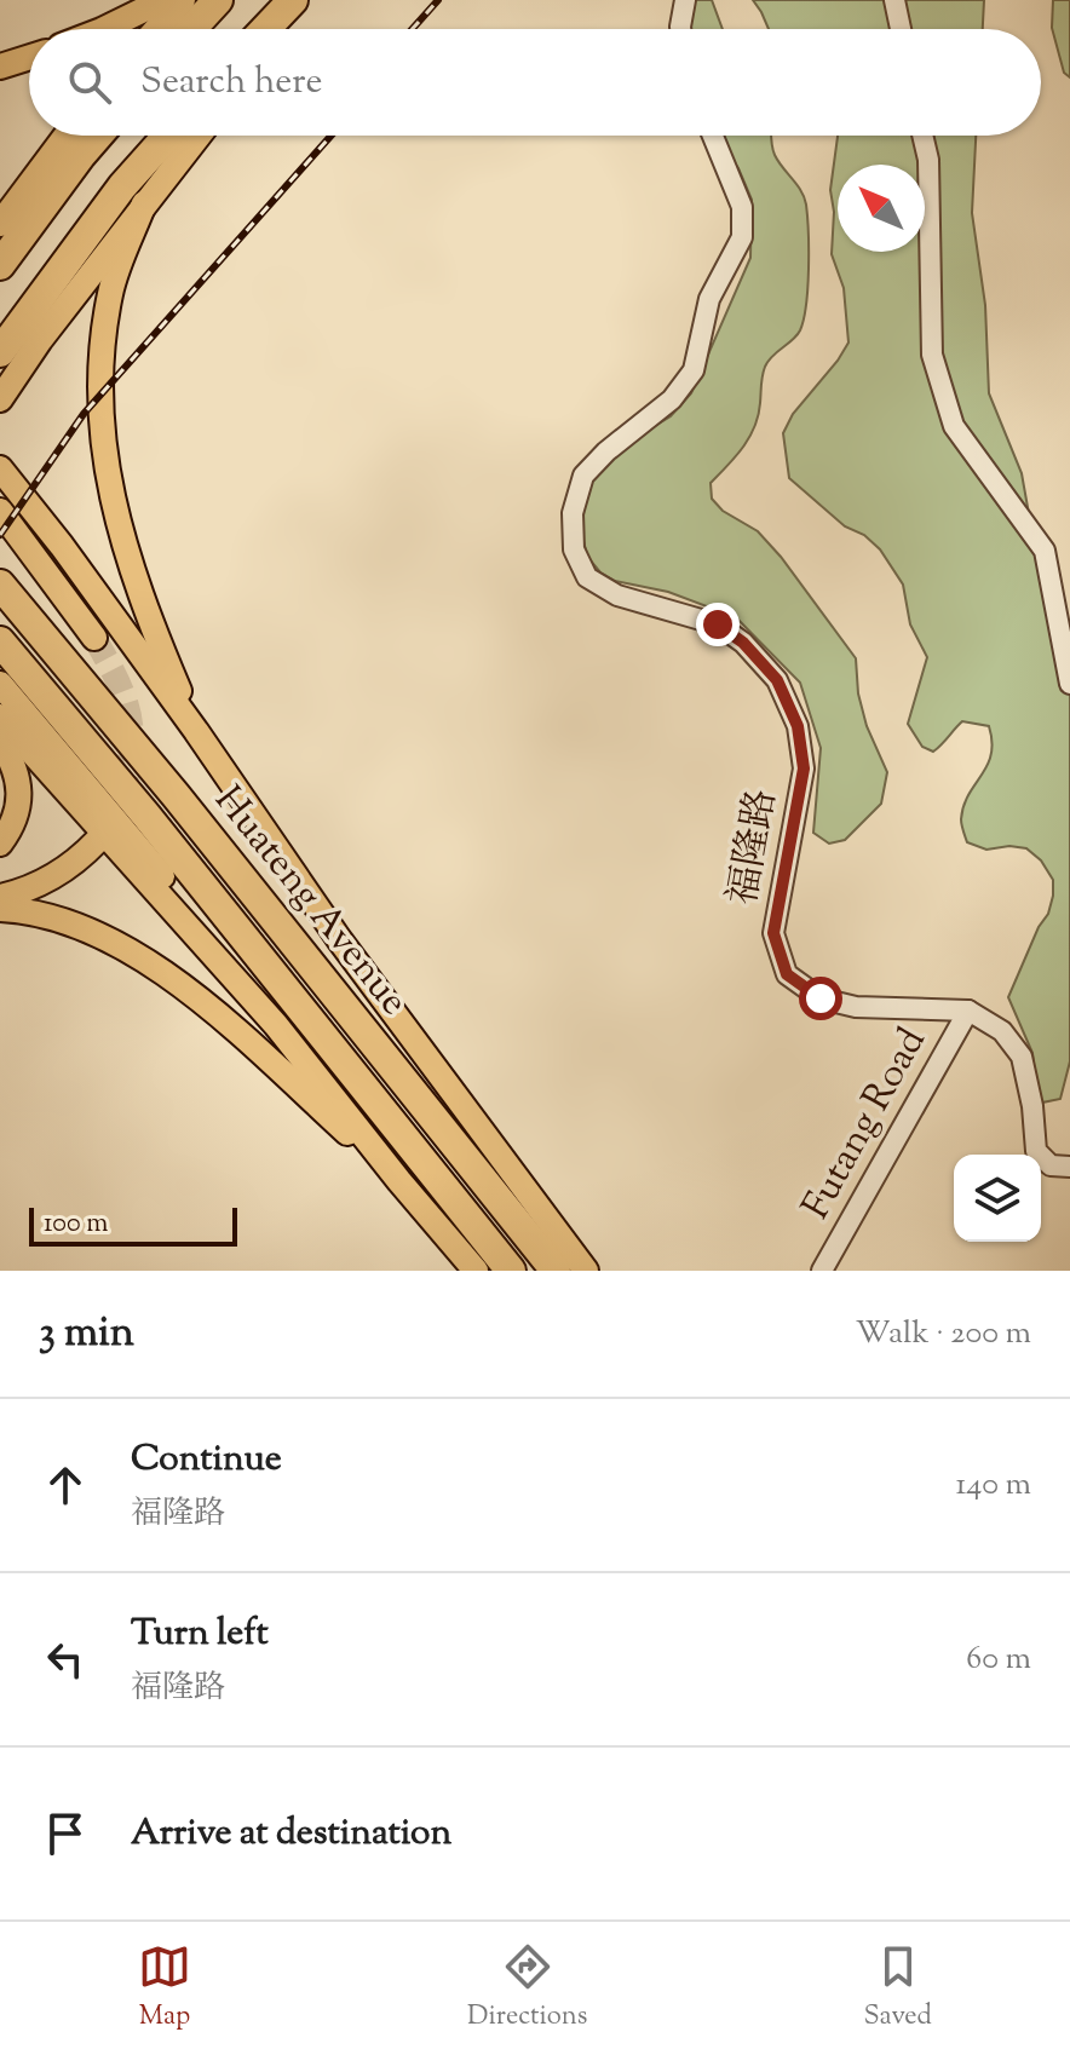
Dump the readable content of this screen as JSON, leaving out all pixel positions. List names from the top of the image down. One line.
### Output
{"streets":{"highway":["Huateng Avenue"],"street":["福隆路","Futang Road"]},"crossings":[["福隆路","Futang Road"]],"scale_bar":"100 m","north":"top left","page":{"search":"Search here","scale":"100 m","heading":["3 min","Walk · 200 m"],"list":[["Continue","福隆路","140 m"],["Turn left","福隆路","60 m"],"Arrive at destination"],"nav":["Map","Directions","Saved"]}}
